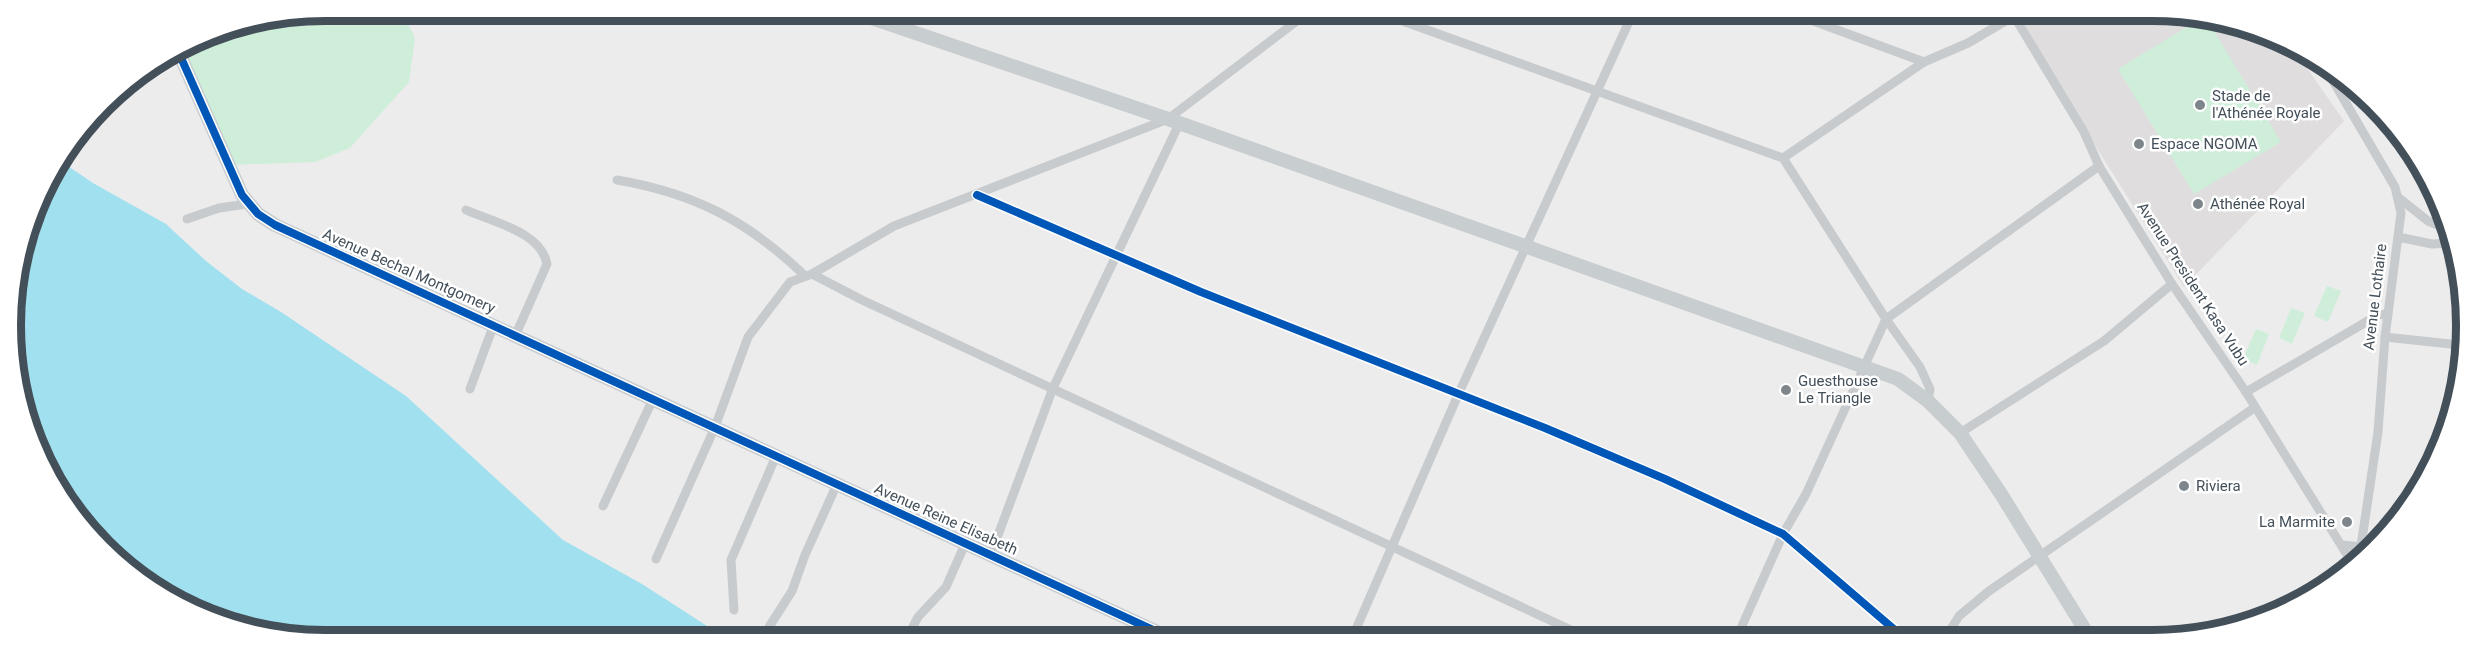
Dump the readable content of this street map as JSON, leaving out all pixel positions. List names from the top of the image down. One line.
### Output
{"streets":{"main road":["Avenue Bechal Montgomery","Avenue Reine Elisabeth"],"street":["Avenue President Kasa Vubu","Avenue Lothaire"]},"crossings":[["Avenue Bechal Montgomery","Avenue Reine Elisabeth"]],"places":["Stade de l'Athénée Royale","Espace NGOMA","Athénée Royal","Guesthouse Le Triangle","Riviera","La Marmite"]}
